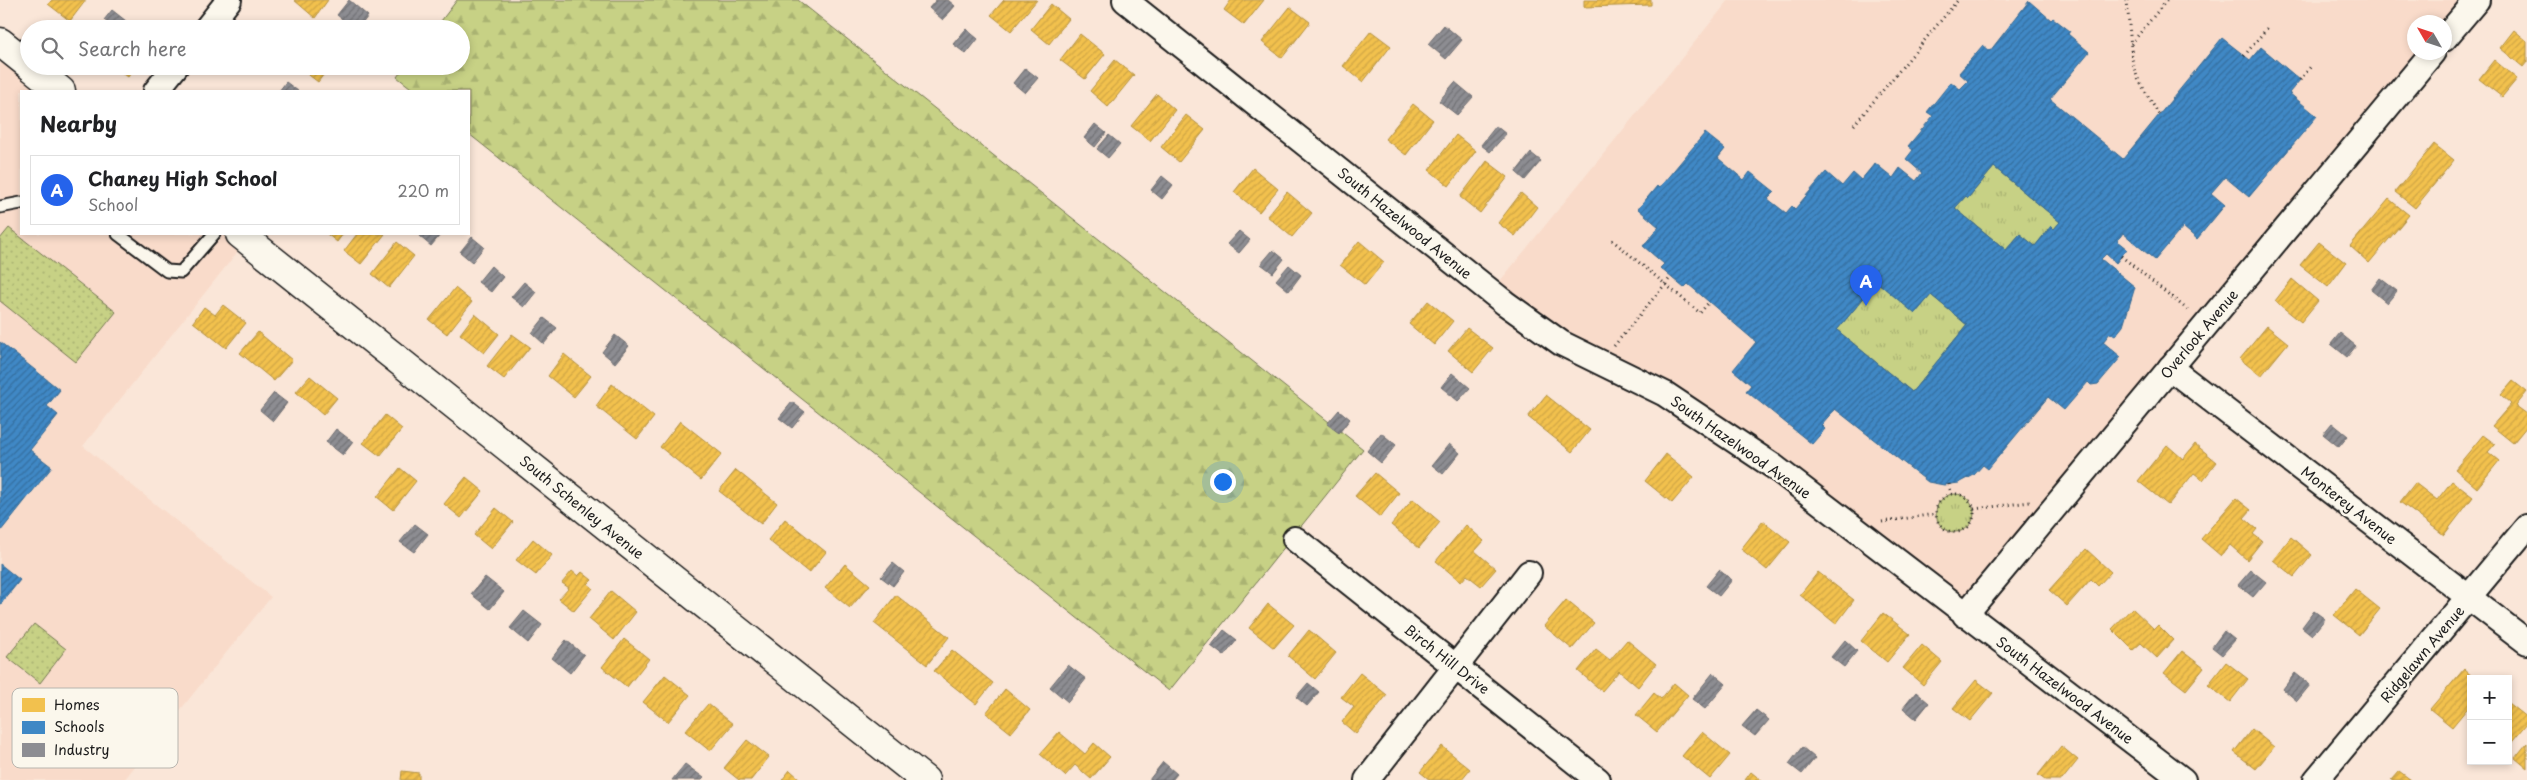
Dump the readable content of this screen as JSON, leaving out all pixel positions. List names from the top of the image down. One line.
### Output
{"streets":{"street":["South Hazelwood Avenue","Overlook Avenue","Monterey Avenue","South Schenley Avenue","Ridgelawn Avenue","Birch Hill Drive"]},"crossings":[["South Hazelwood Avenue","Overlook Avenue"],["Overlook Avenue","Monterey Avenue"],["Monterey Avenue","Ridgelawn Avenue"]],"legend":["Homes","Schools","Industry"],"north":"top left","page":{"search":"Search here","heading":"Nearby","list":[{"mark":"A","name":"Chaney High School","note":"School","value":"220 m"}],"pins":"A","map_buttons":["+","−"]}}
